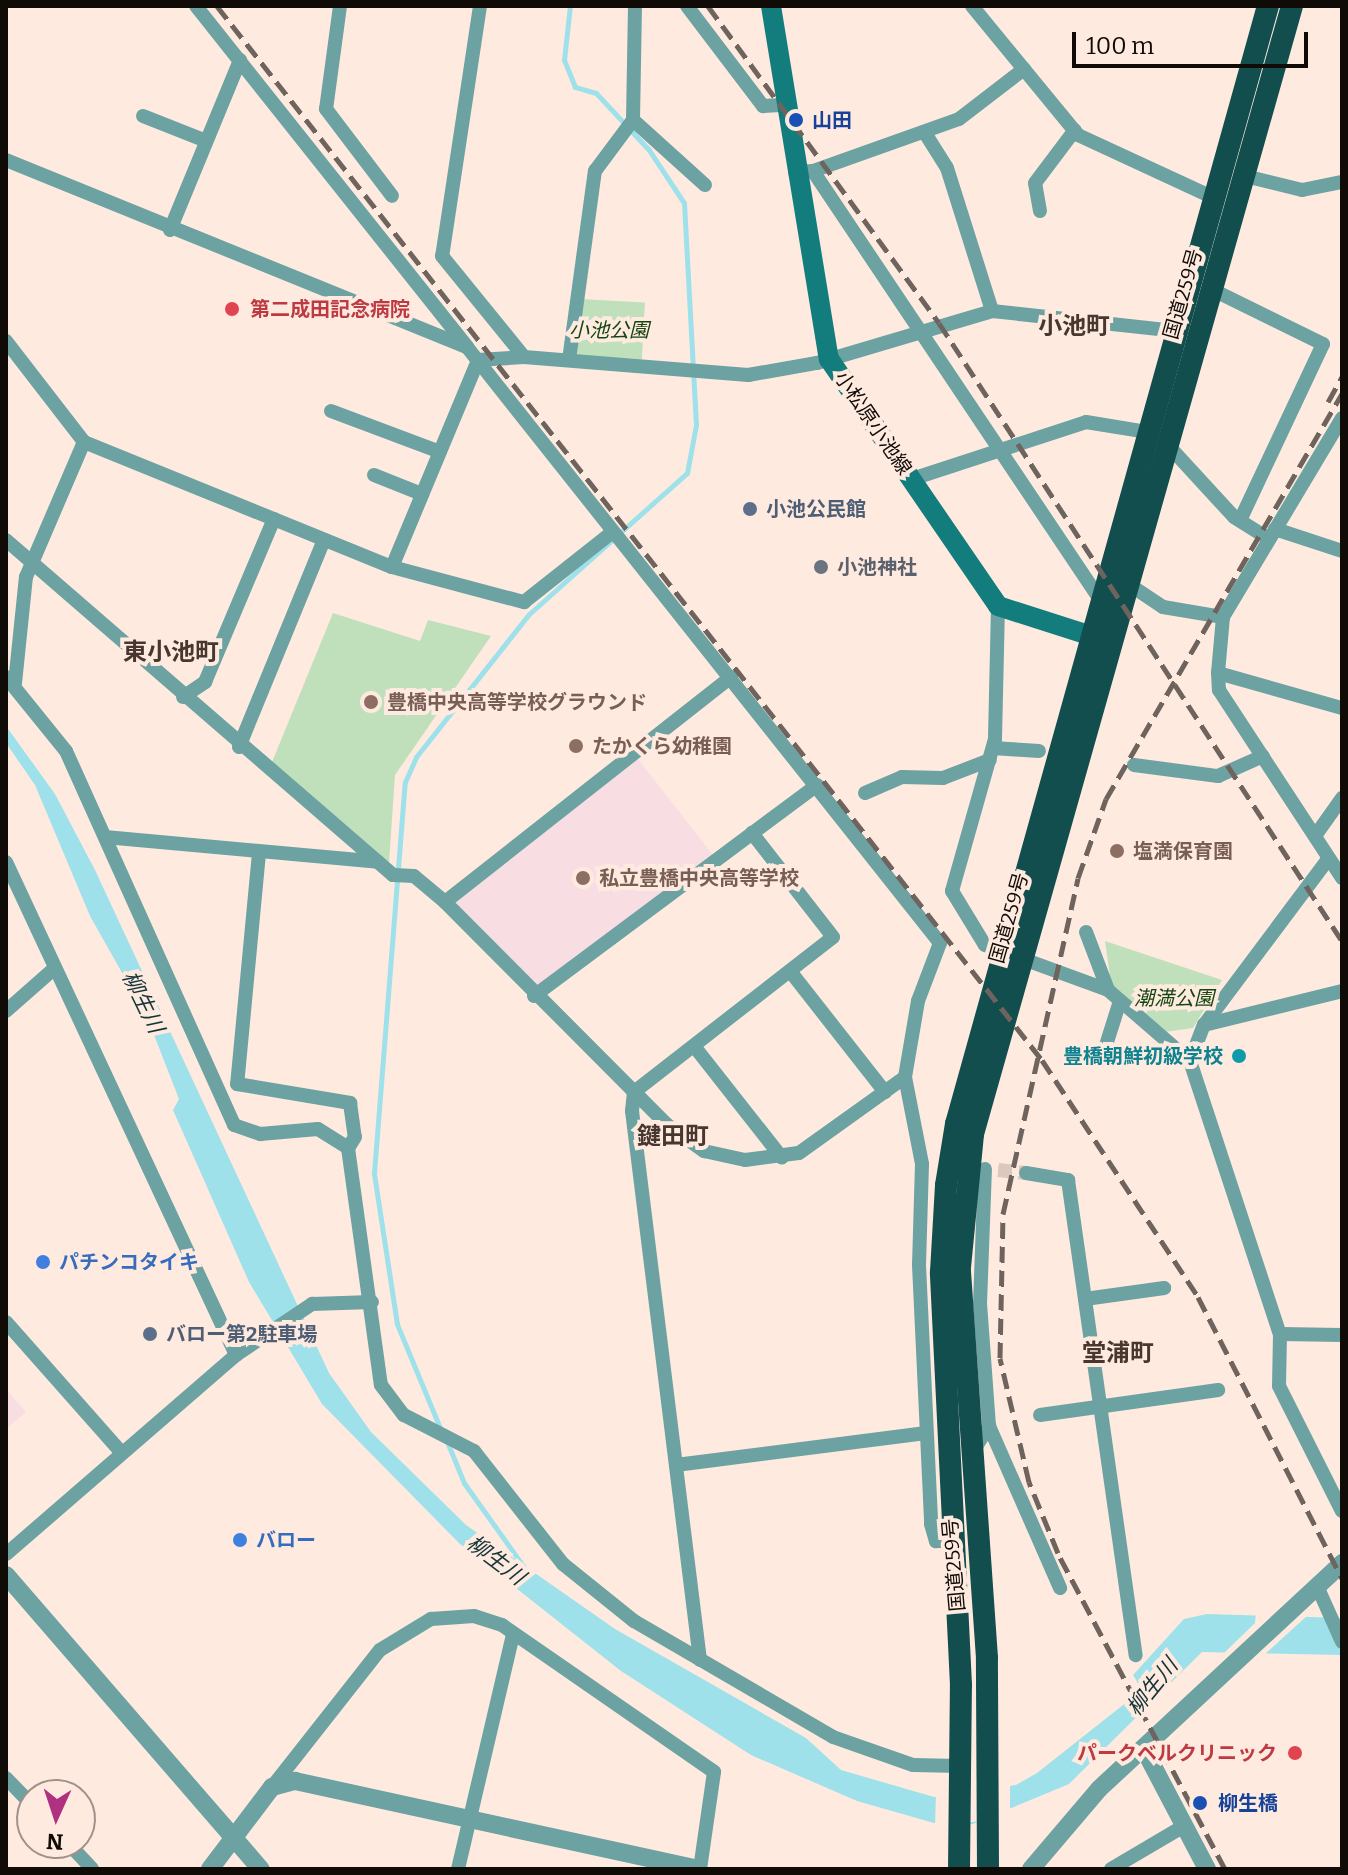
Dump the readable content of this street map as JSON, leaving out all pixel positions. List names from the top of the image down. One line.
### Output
{"streets":{"highway":["国道259号"],"main road":["小松原小池線"]},"districts":["小池町","東小池町","鍵田町","堂浦町"],"water":["柳生川"],"parks":["小池公園","潮満公園"],"places":["山田","第二成田記念病院","小池公民館","小池神社","豊橋中央高等学校グラウンド","たかくら幼稚園","塩満保育園","私立豊橋中央高等学校","豊橋朝鮮初級学校","パチンコタイキ","バロー第2駐車場","バロー","パークベルクリニック","柳生橋"],"scale_bar":"100 m","north":"bottom"}
